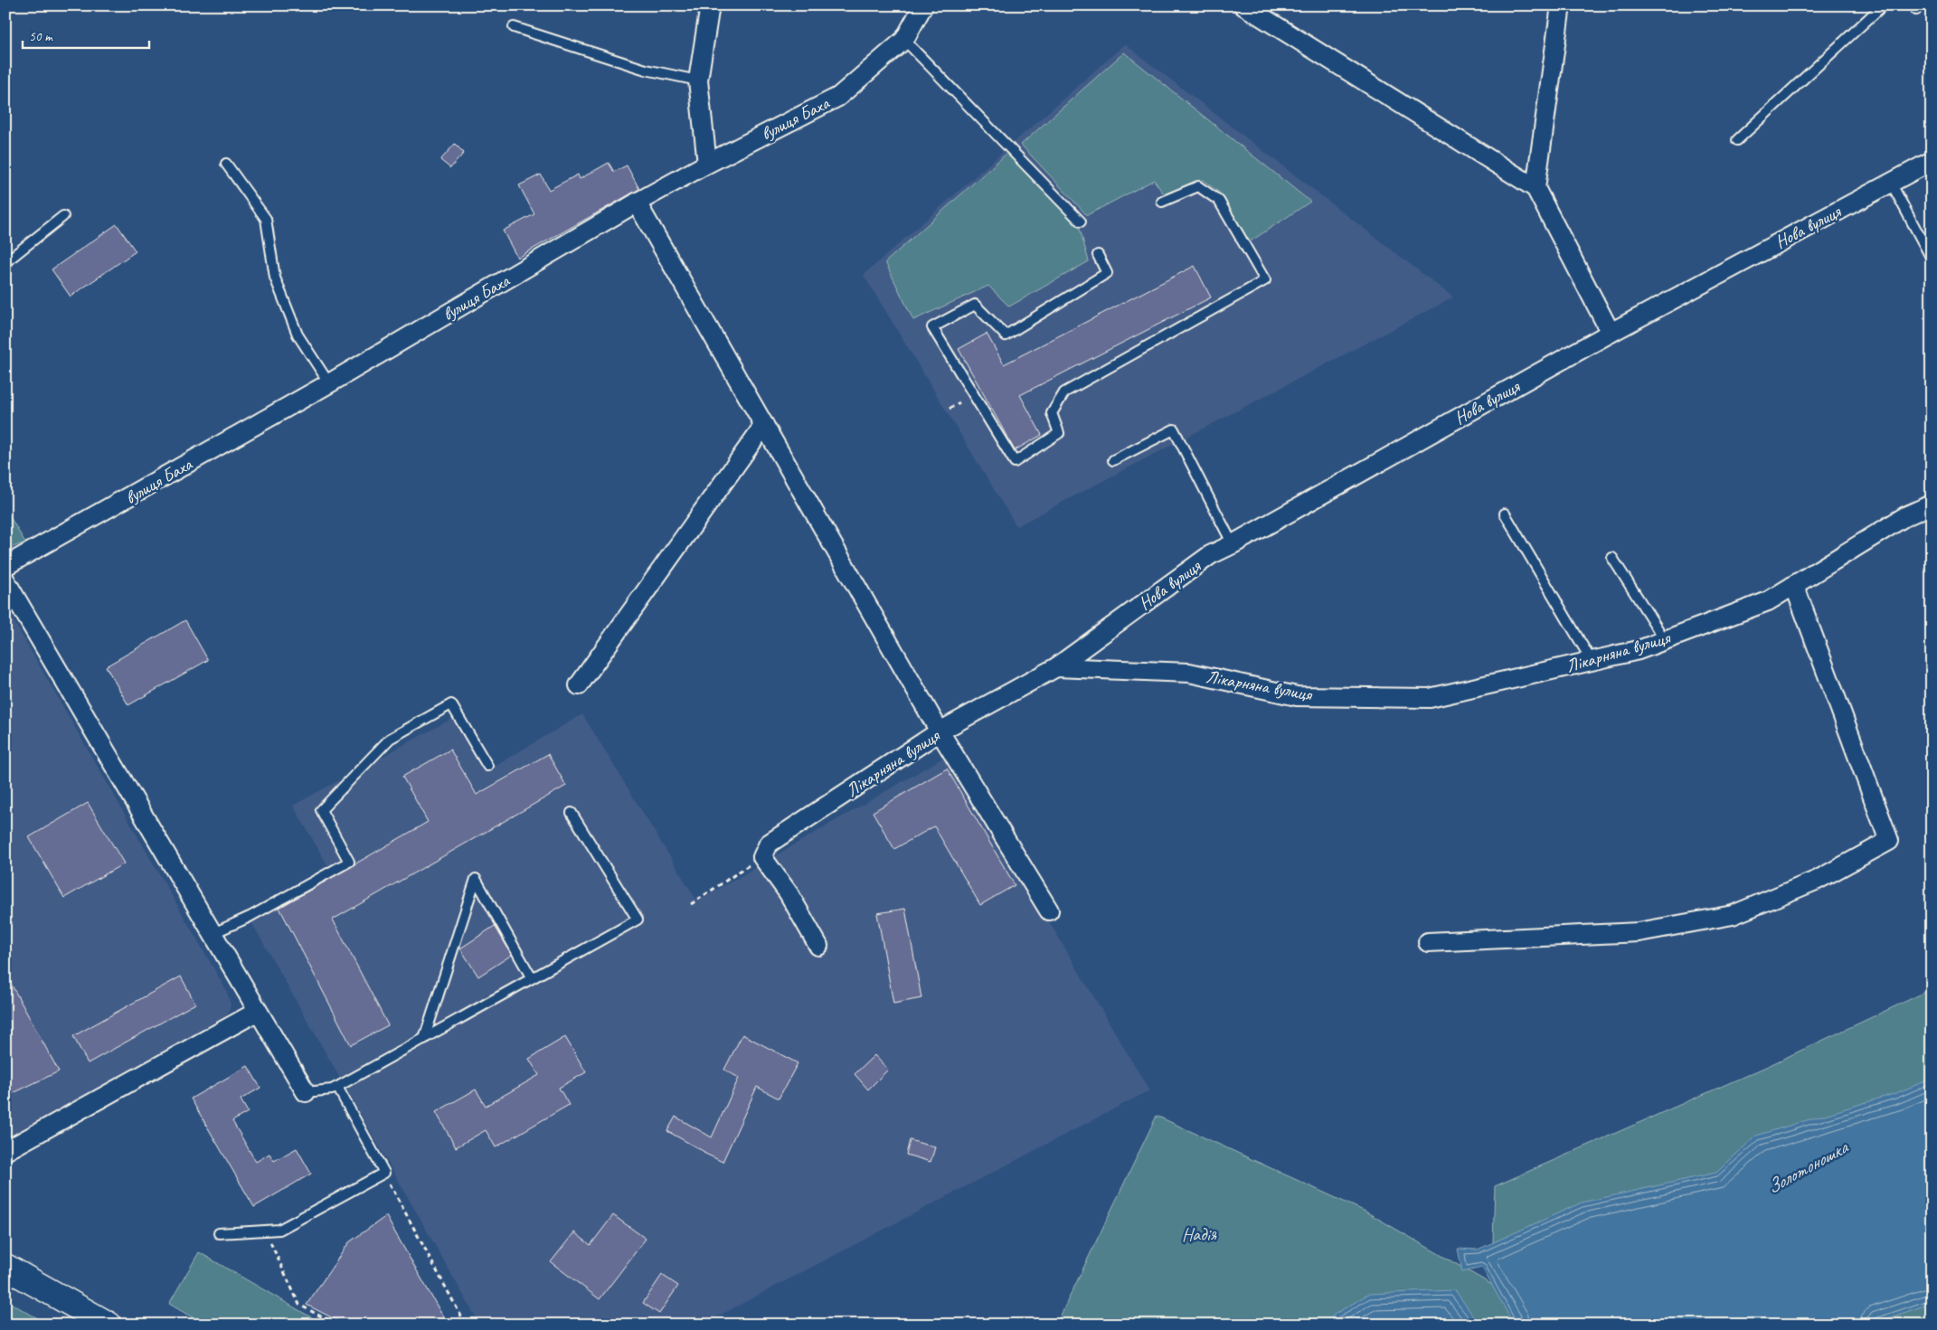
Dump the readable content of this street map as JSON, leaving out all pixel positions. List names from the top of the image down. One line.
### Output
{"streets":{"street":["вулиця Баха","Нова вулиця","Лікарняна вулиця"]},"crossings":[["Нова вулиця","Лікарняна вулиця"]],"water":["Золотоношка"],"parks":["Надія"],"scale_bar":"50 m"}
